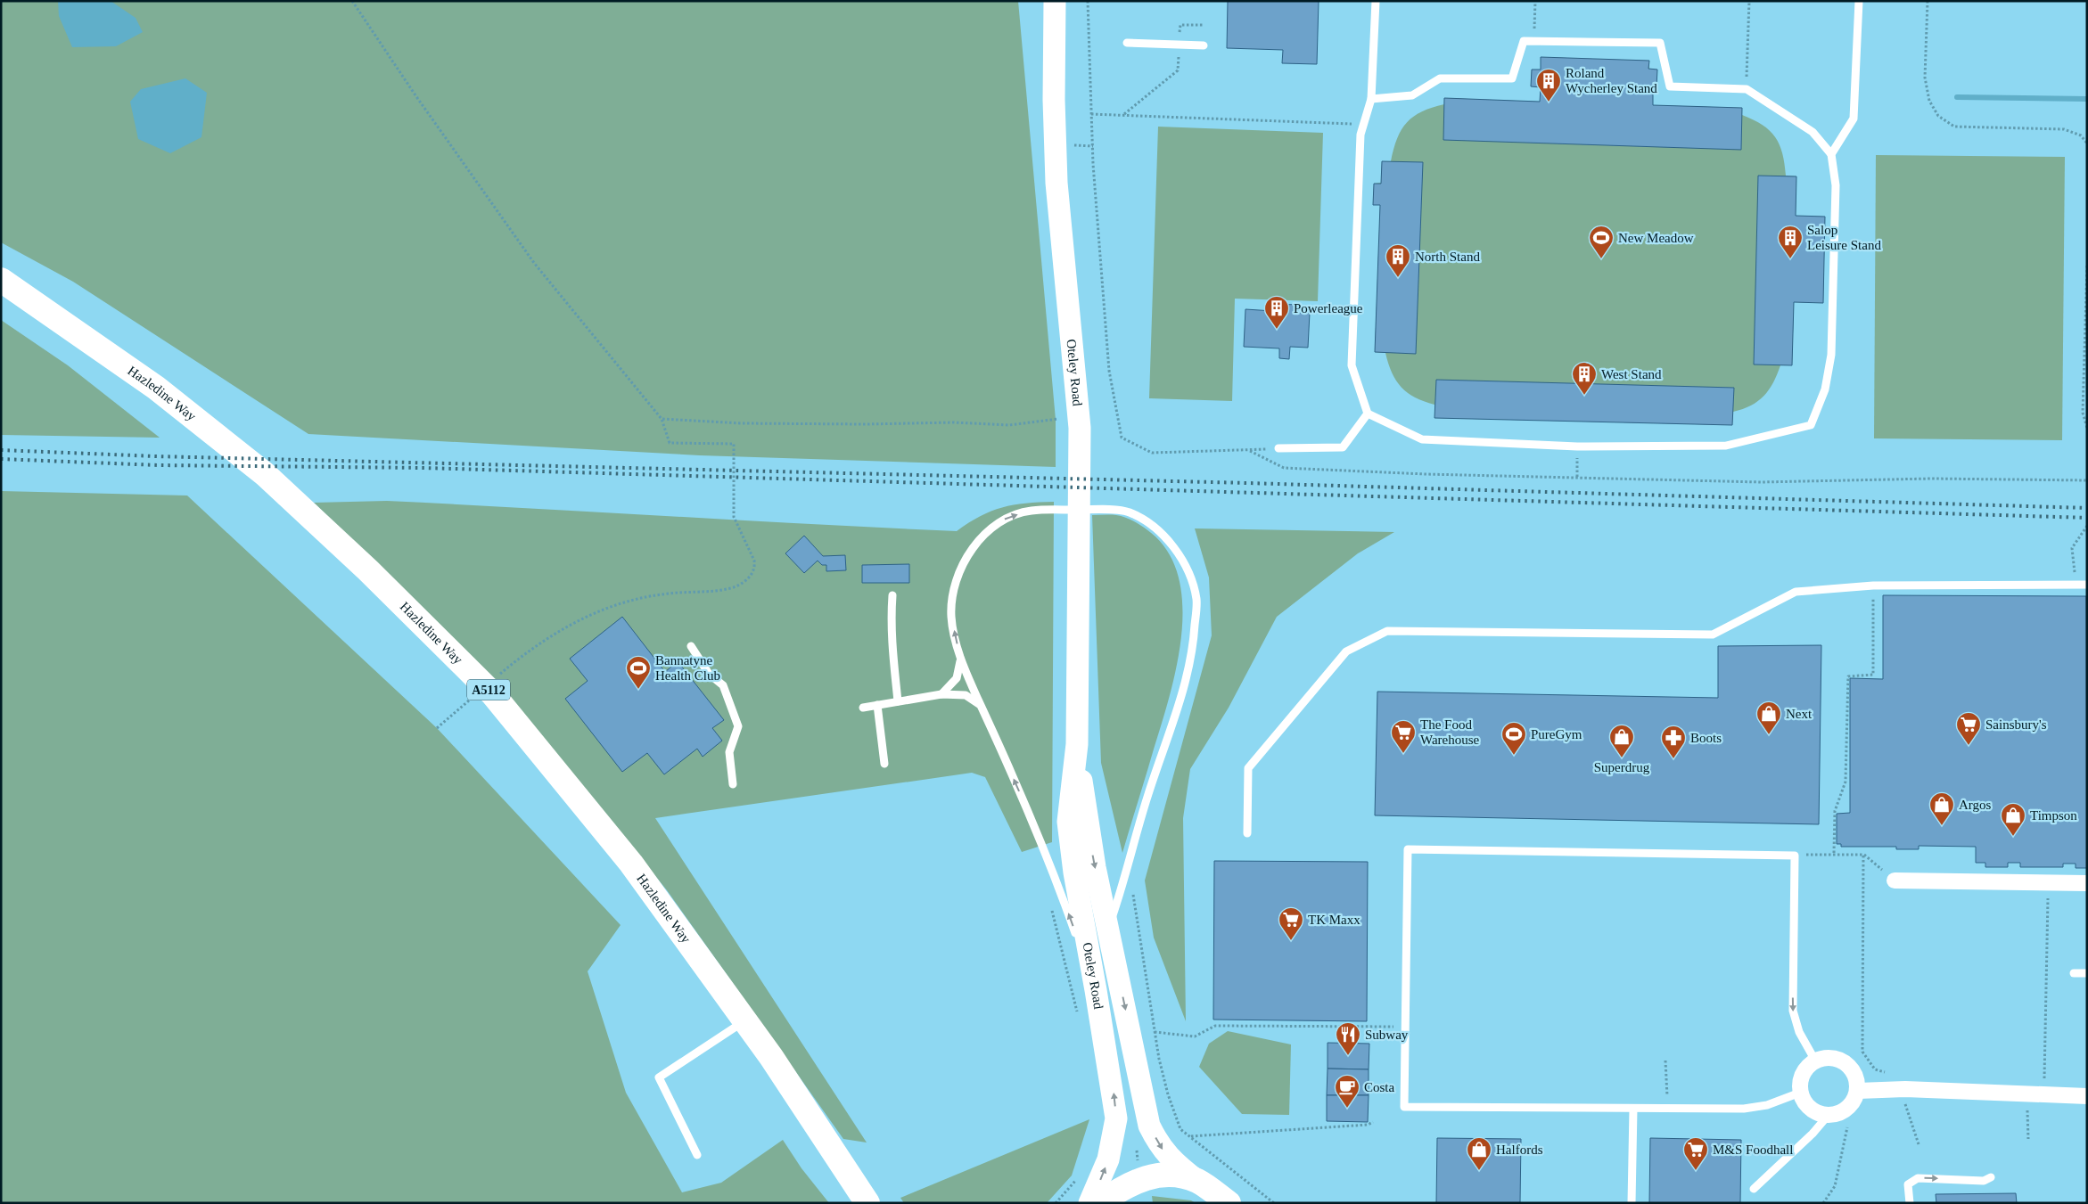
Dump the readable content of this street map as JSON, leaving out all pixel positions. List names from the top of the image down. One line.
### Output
{"streets":{"main road":["Oteley Road","Hazledine Way","A5112"]},"places":{"building":["Roland Wycherley Stand","Salop Leisure Stand","North Stand","Powerleague","West Stand"],"sports":["New Meadow","Bannatyne Health Club","PureGym"],"shop":["Next","Superdrug","Argos","Timpson","Halfords"],"supermarket":["Sainsbury's","The Food Warehouse","TK Maxx","M&S Foodhall"],"pharmacy":["Boots"],"restaurant":["Subway"],"cafe":["Costa"]}}
